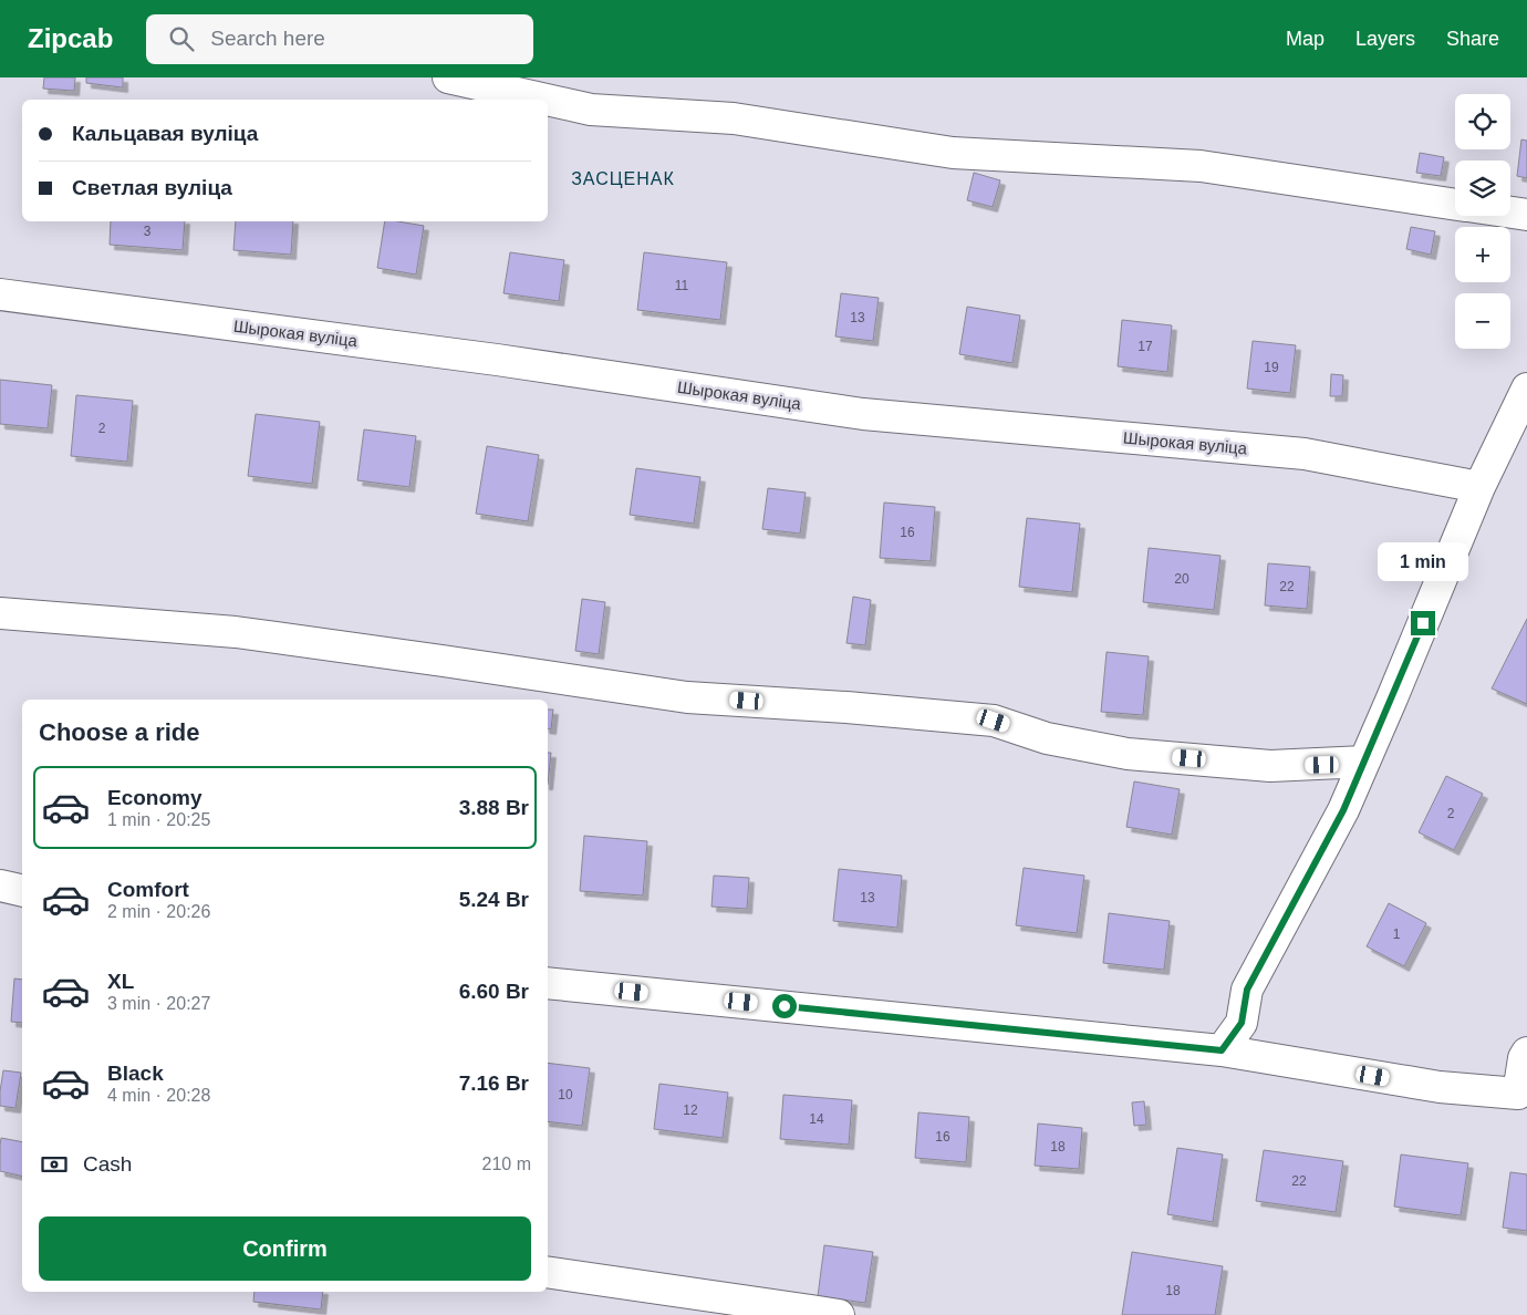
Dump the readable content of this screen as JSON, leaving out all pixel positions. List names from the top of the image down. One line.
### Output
{"streets":{"street":["Шырокая вуліца"]},"districts":["ЗАСЦЕНАК"],"house_numbers":["3","11","13","17","19","2","16","20","22","2","13","1","10","12","14","16","18","22","18"],"page":{"header":"Zipcab","search":"Search here","nav":["Map","Layers","Share"],"map_buttons":["+","−"],"banner":["Кальцавая вуліца","Светлая вуліца"],"bubble":"1 min","heading":"Choose a ride","list":[{"name":"Economy","note":"1 min · 20:25","value":"3.88 Br"},{"name":"Comfort","note":"2 min · 20:26","value":"5.24 Br"},{"name":"XL","note":"3 min · 20:27","value":"6.60 Br"},{"name":"Black","note":"4 min · 20:28","value":"7.16 Br"}],"pay":["Cash","210 m"],"buttons":"Confirm"}}
